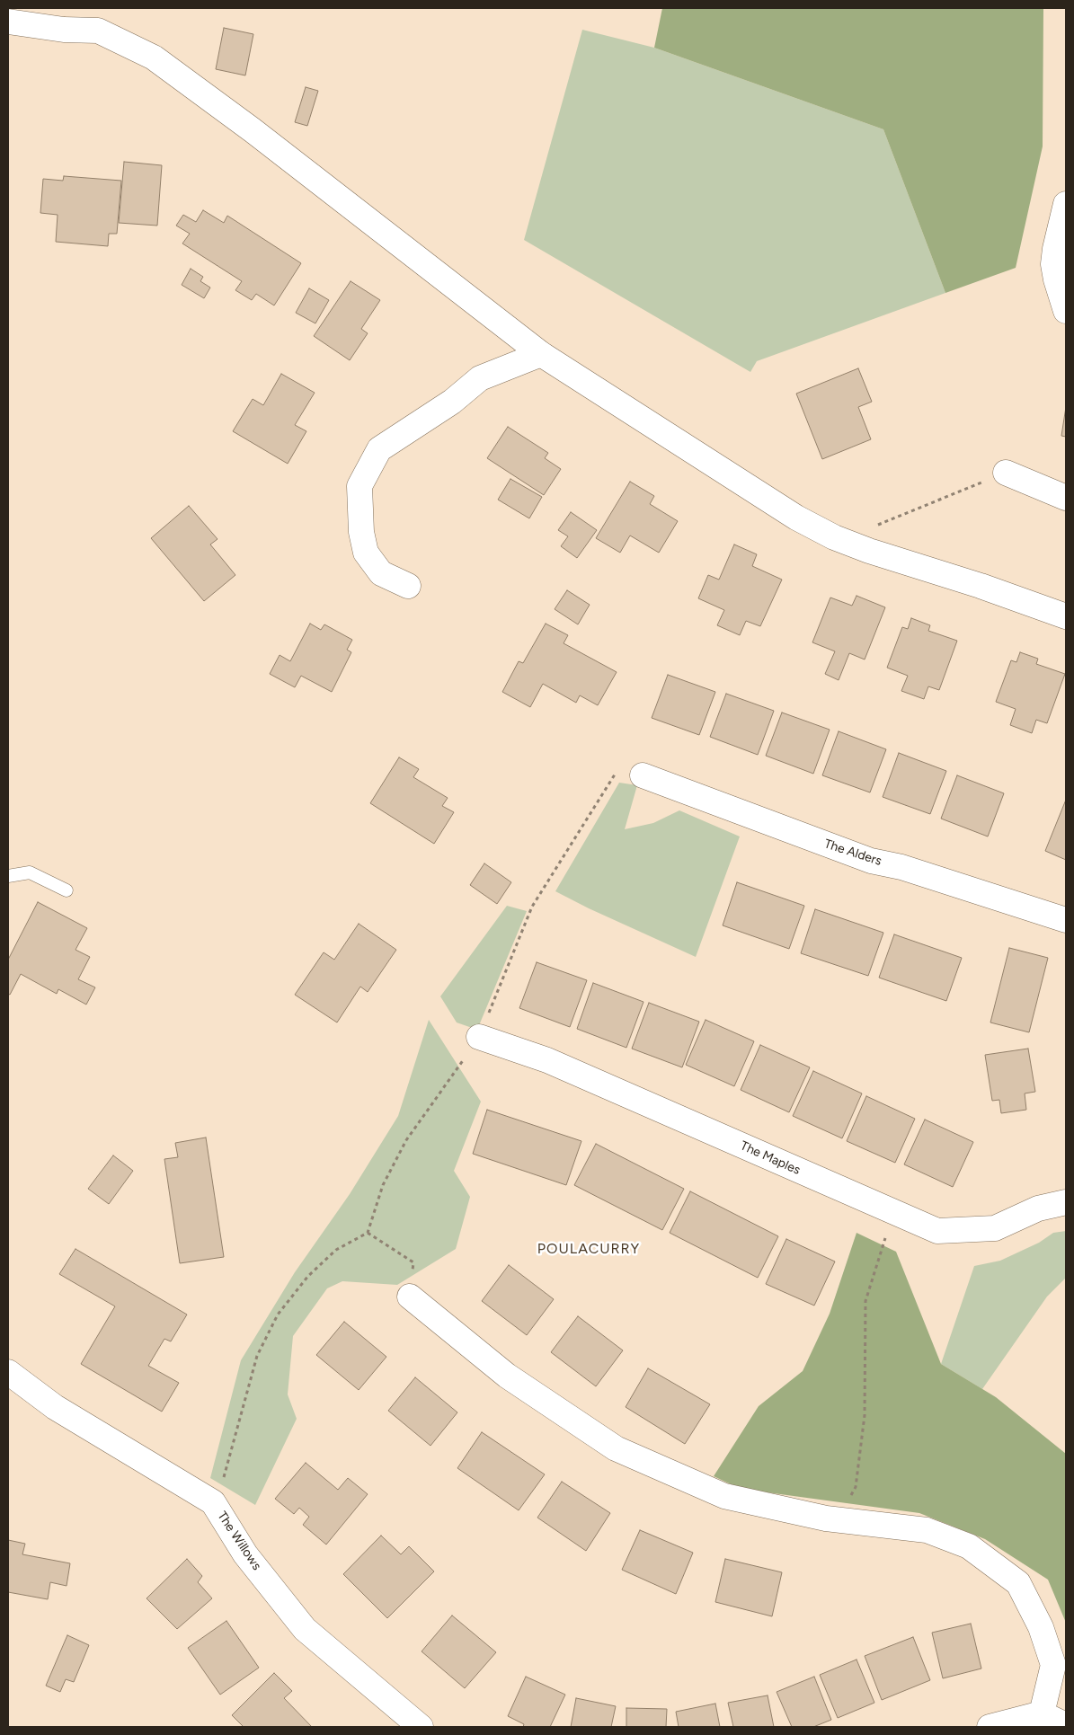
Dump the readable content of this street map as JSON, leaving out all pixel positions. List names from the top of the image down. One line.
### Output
{"streets":{"street":["The Alders","The Maples","The Willows"]},"districts":["POULACURRY"]}
